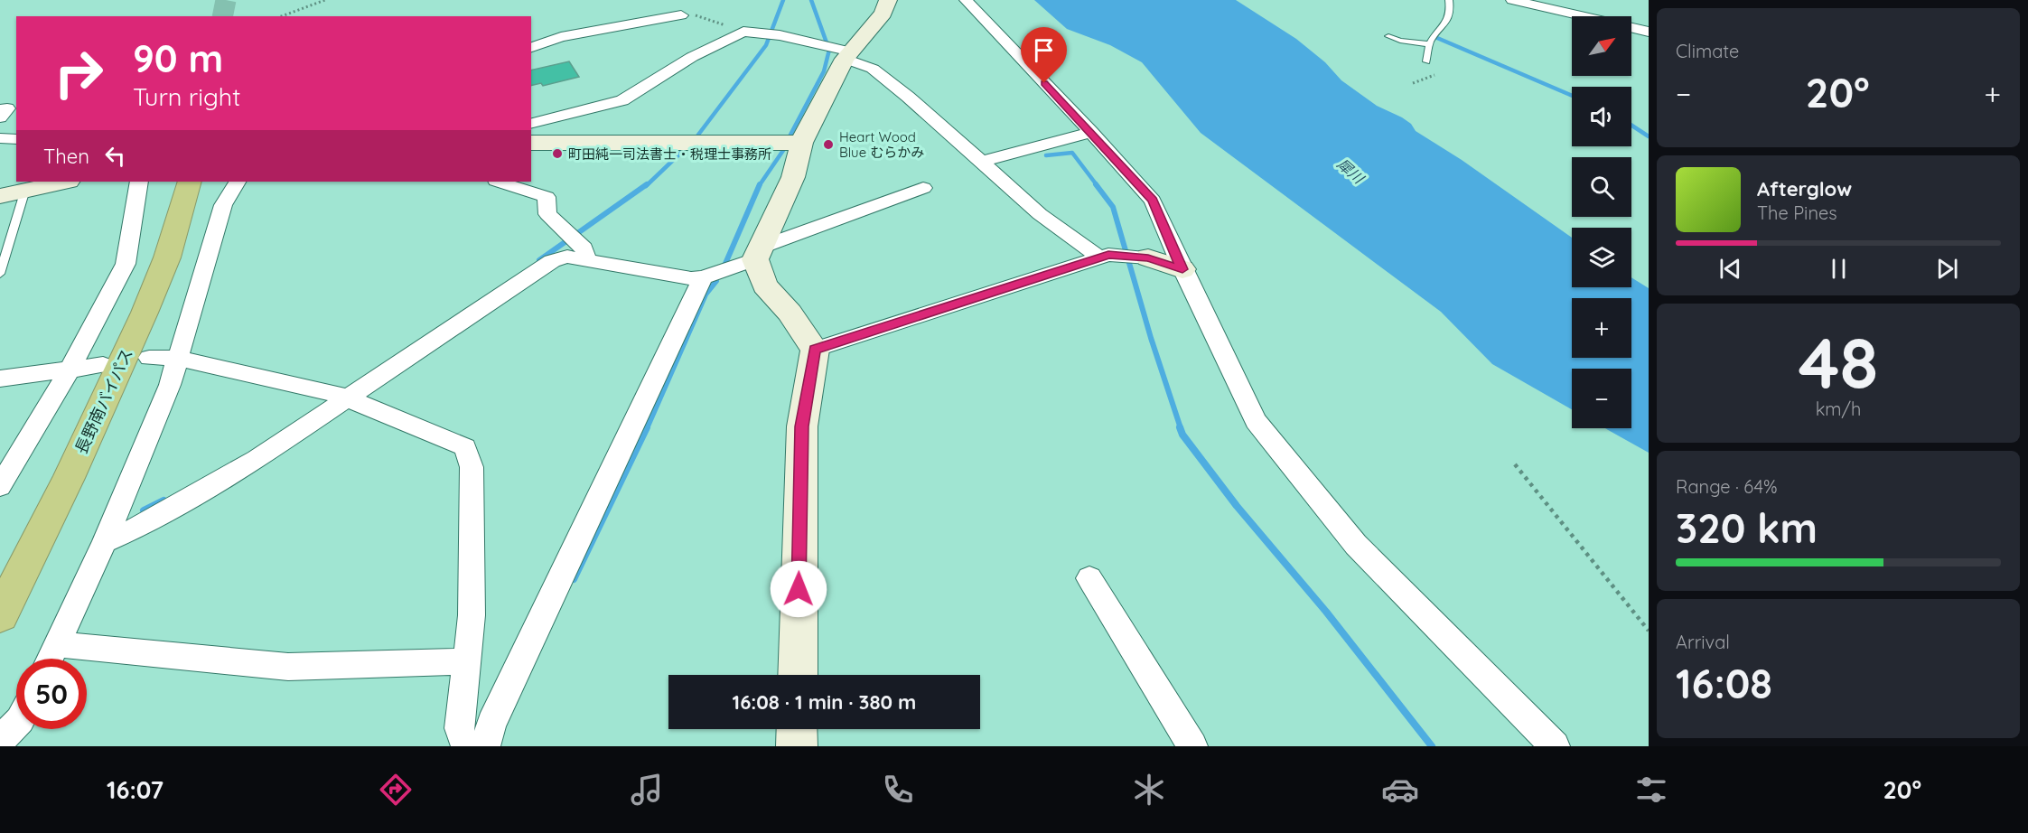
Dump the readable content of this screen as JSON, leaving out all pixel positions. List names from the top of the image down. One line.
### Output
{"streets":{"highway":["長野南バイパス"]},"water":["犀川"],"places":["Heart Wood Blue むらかみ","町田純一司法書士・税理士事務所"],"north":"top right","page":{"tile":["Climate",["48","km/h"],["Range · 64%","320 km"],["Arrival","16:08"]],"map_buttons":["+","−"],"turn":["90 m","Turn right"],"heat":["−","20°","+"],"then":"Then","song":["Afterglow","The Pines"],"limit":"50","trip":"16:08 · 1 min · 380 m","tabs":["16:07","20°"]}}
